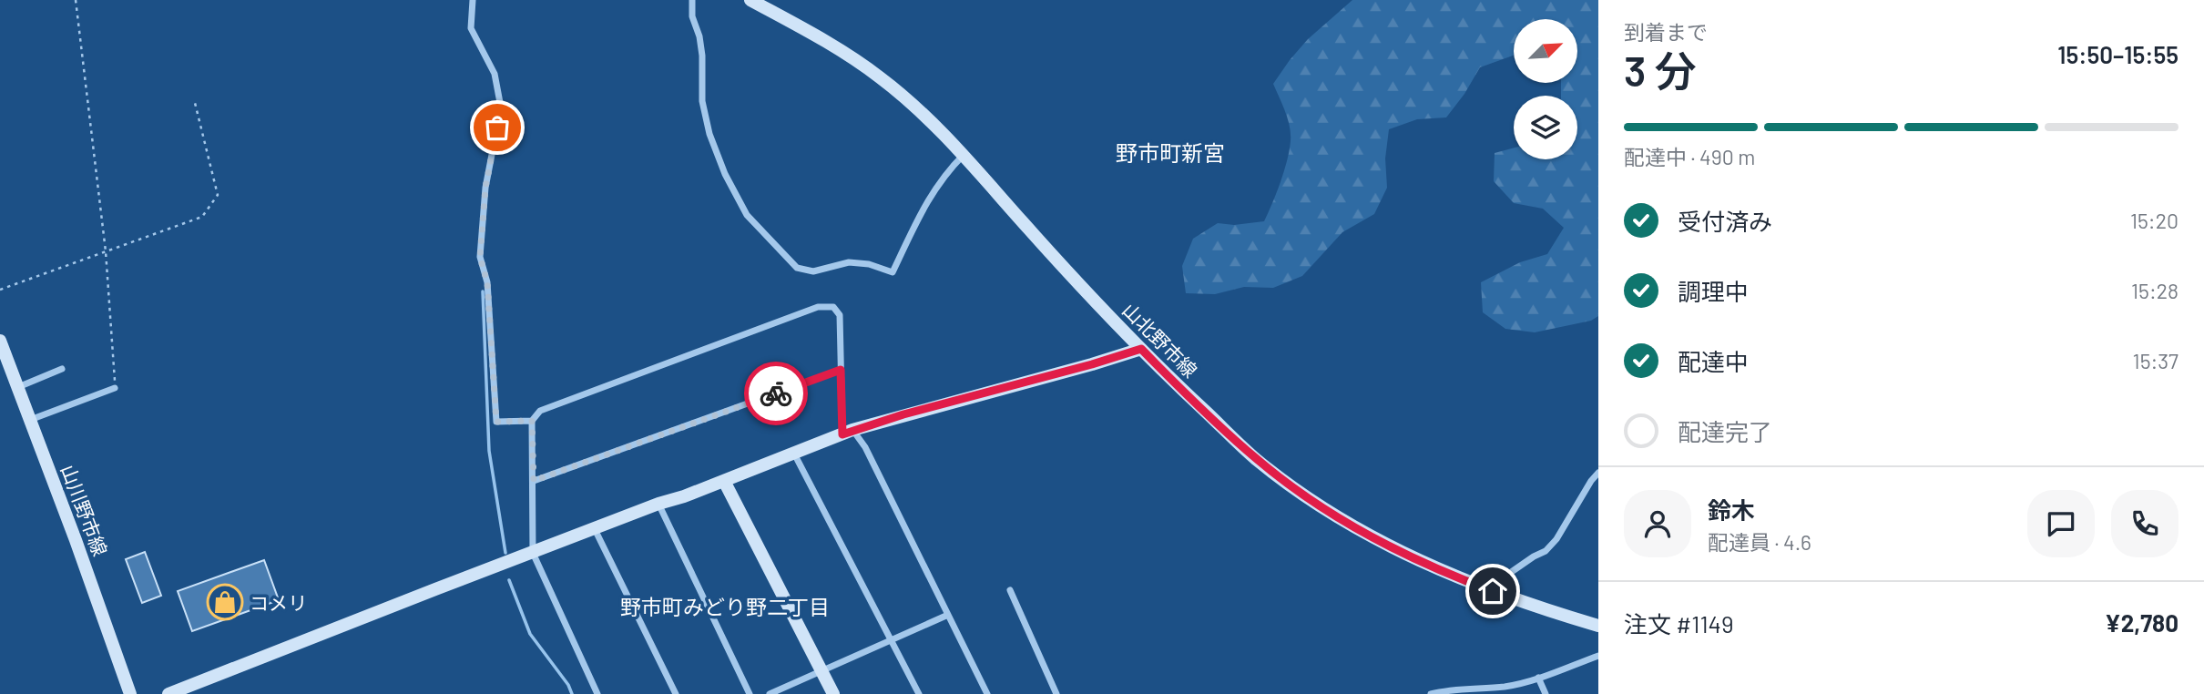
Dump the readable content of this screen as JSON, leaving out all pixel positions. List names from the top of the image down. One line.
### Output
{"streets":{"main road":["山北野市線","山川野市線"]},"districts":["野市町新宮","野市町みどり野二丁目"],"places":{"shop":["コメリ"]},"north":"top right","page":{"heading":["3 分","到着まで","15:50–15:55"],"panel":["鈴木","配達員 · 4.6","注文 #1149","¥2,780"],"bar":"配達中 · 490 m","list":[["受付済み","15:20"],["調理中","15:28"],["配達中","15:37"],"配達完了"]}}
